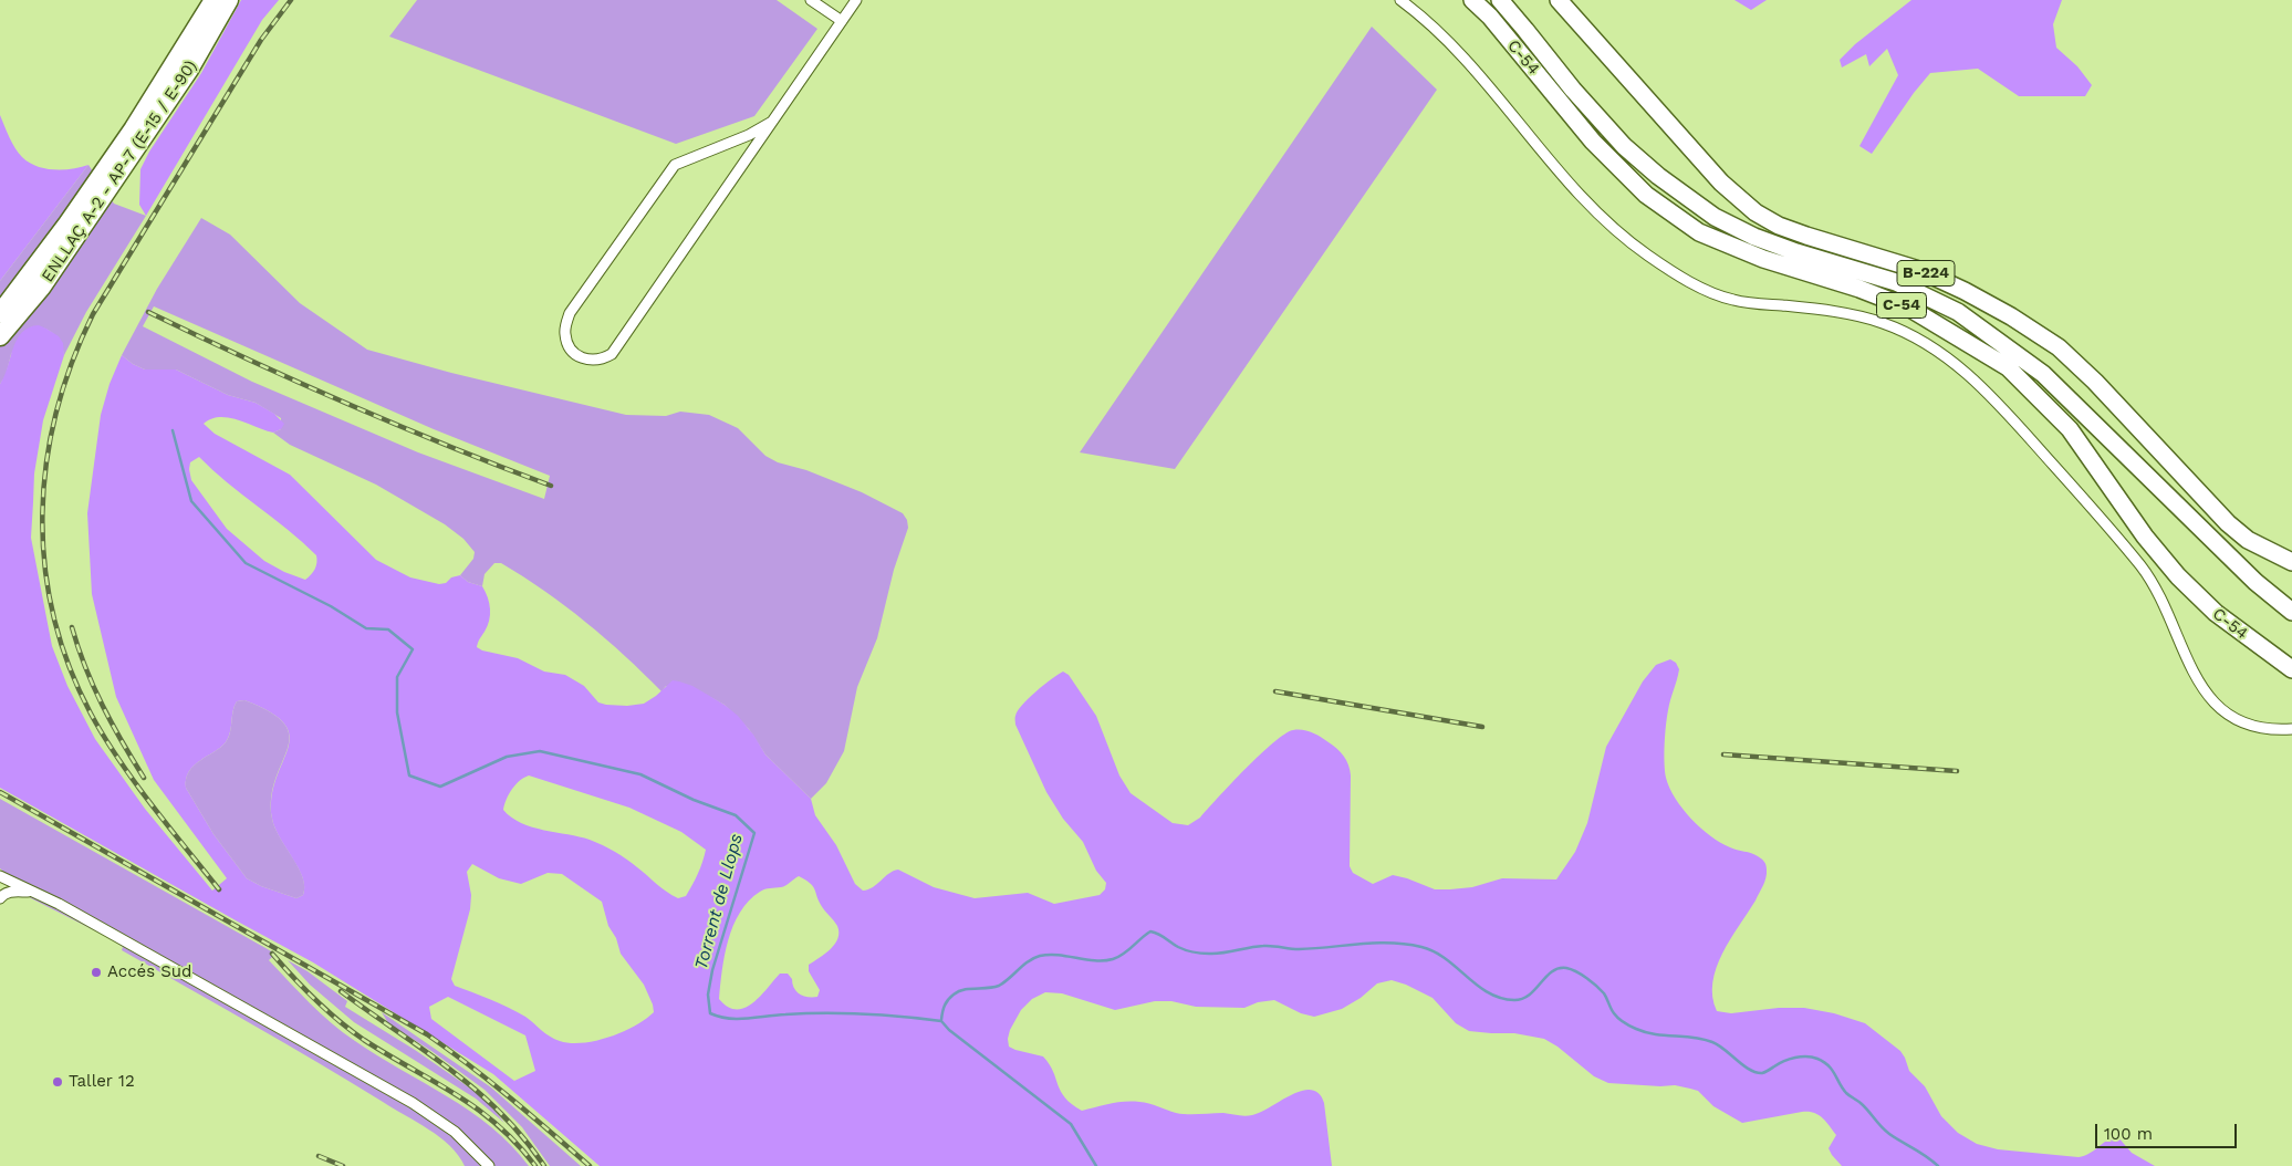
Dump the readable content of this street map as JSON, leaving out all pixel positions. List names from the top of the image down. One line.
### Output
{"streets":{"highway":["ENLLAÇ A-2 - AP-7 (E-15 / E-90)"],"main road":["C-54","B-224"]},"water":["Torrent de Llops"],"places":["Accés Sud","Taller 12"],"scale_bar":"100 m"}
